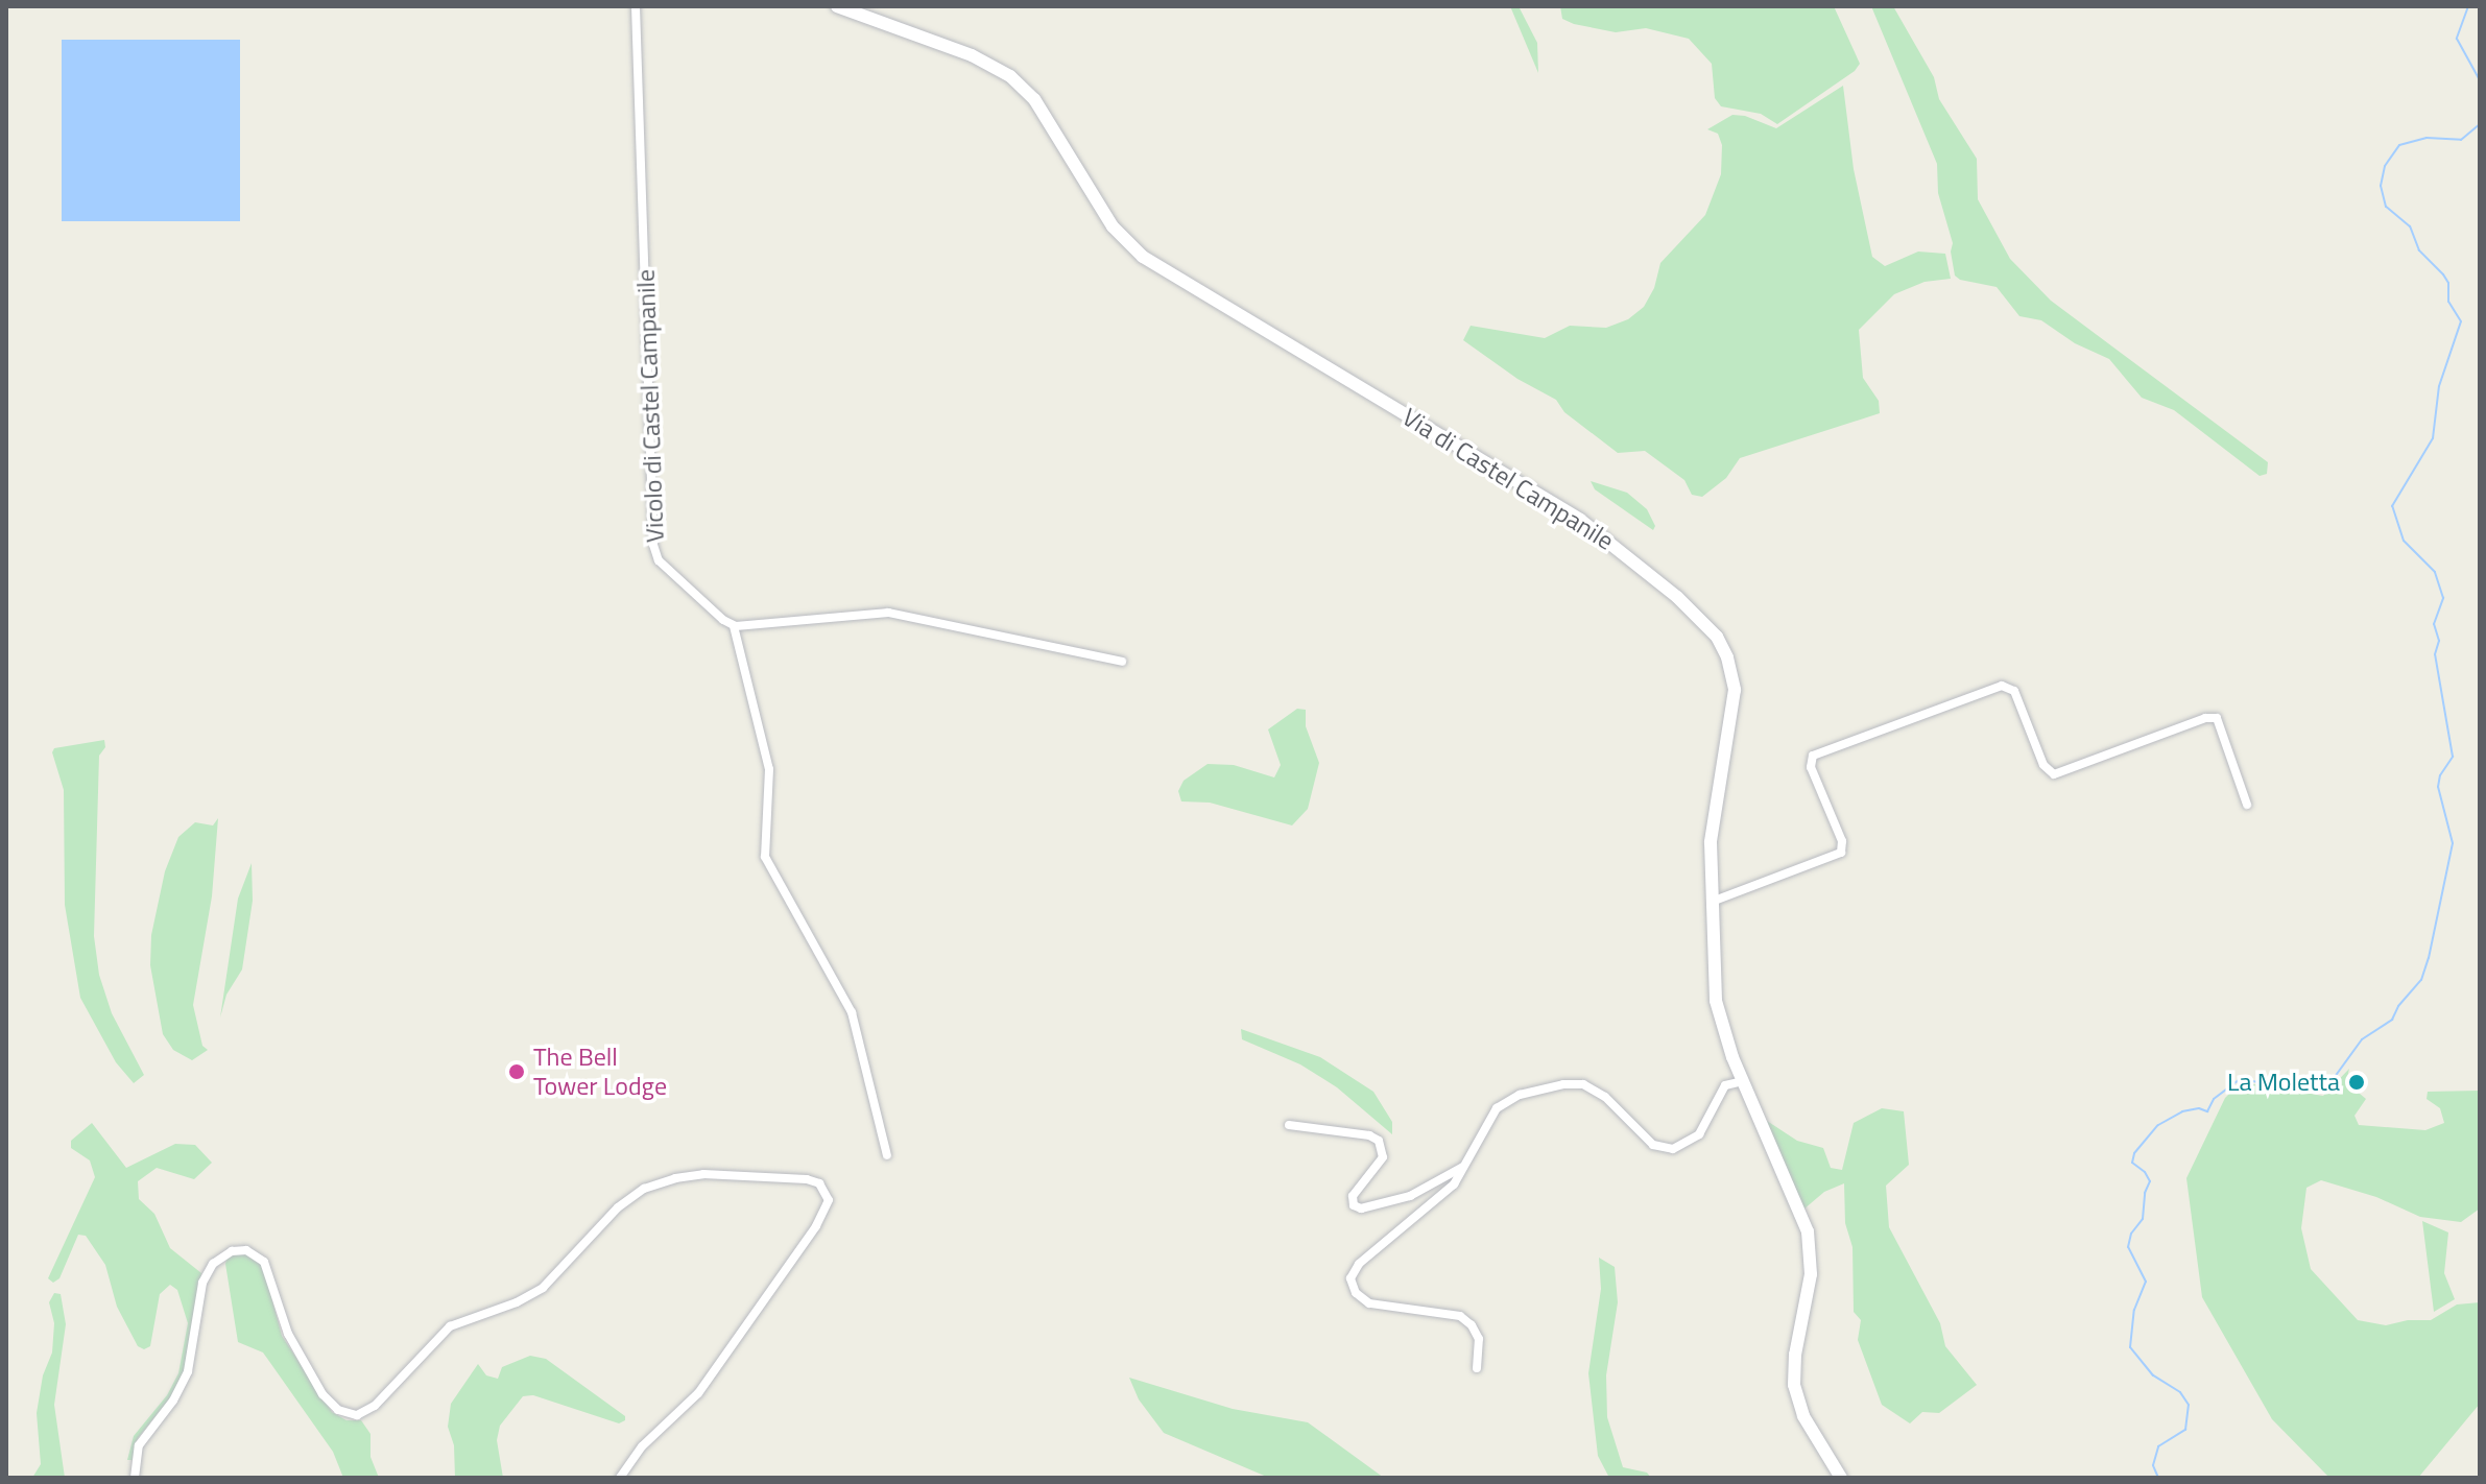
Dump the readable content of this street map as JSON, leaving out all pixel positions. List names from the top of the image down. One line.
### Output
{"streets":{"street":["Vicolo di Castel Campanile","Via di Castel Campanile"]},"places":["The Bell Tower Lodge","La Moletta"]}
